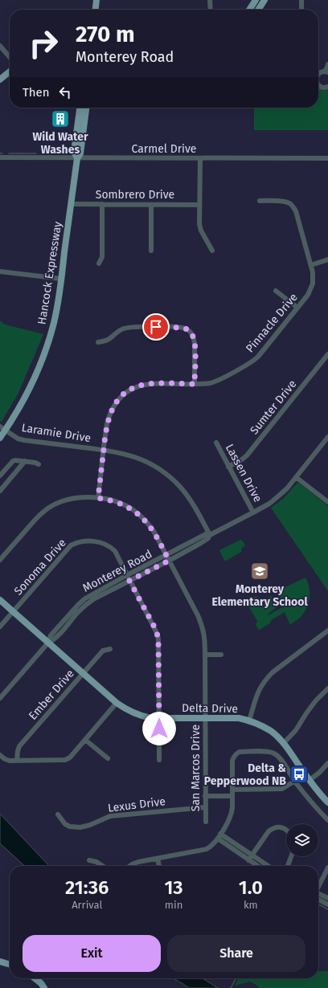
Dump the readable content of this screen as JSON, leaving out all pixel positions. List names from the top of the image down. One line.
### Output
{"streets":{"main road":["Hancock Expressway","Delta Drive"],"street":["Carmel Drive","Sombrero Drive","Pinnacle Drive","Sumter Drive","Laramie Drive","Lassen Drive","Sonoma Drive","Monterey Road","Ember Drive","San Marcos Drive","Lexus Drive"]},"crossings":[["Carmel Drive","Hancock Expressway"],["Sombrero Drive","Hancock Expressway"],["Hancock Expressway","Laramie Drive"],["Pinnacle Drive","Laramie Drive"],["Pinnacle Drive","San Marcos Drive"],["Sumter Drive","Lassen Drive"],["Laramie Drive","Monterey Road"],["Lassen Drive","Monterey Road"],["Sonoma Drive","Monterey Road"],["Sonoma Drive","Delta Drive"],["Monterey Road","Delta Drive"],["Monterey Road","San Marcos Drive"],["Ember Drive","Delta Drive"],["Delta Drive","San Marcos Drive"],["San Marcos Drive","Lexus Drive"]],"places":{"building":["Wild Water Washes"],"school or university":["Monterey Elementary School"],"bus stop":["Delta & Pepperwood NB"]},"page":{"turn":["270 m","Monterey Road"],"then":"Then","eta":["21:36","Arrival","13","min","1.0","km"],"buttons":["Exit","Share"]}}
